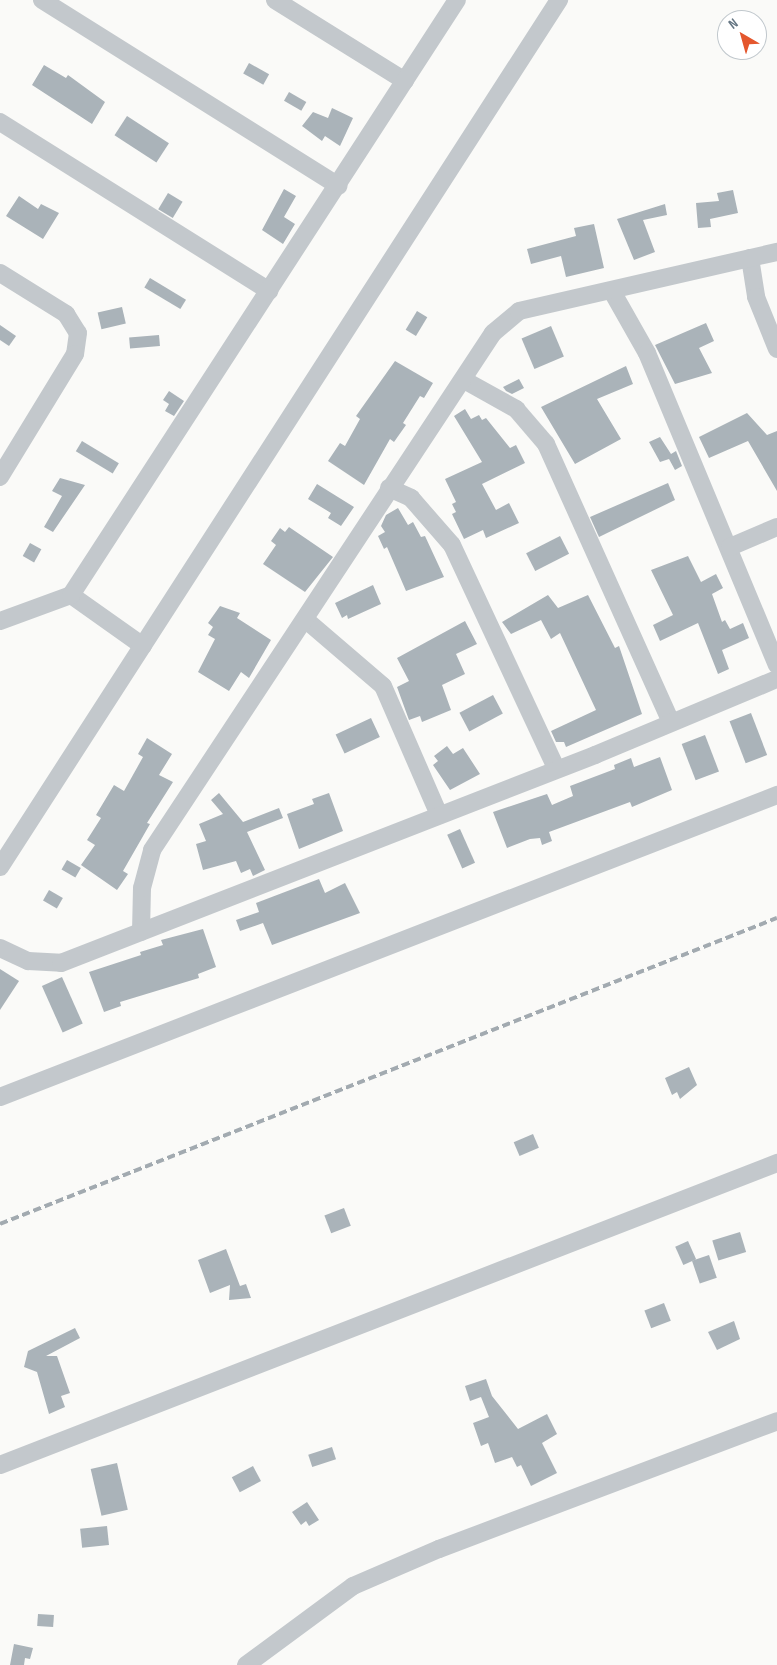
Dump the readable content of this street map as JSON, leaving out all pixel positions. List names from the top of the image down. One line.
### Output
{"north":"top left"}
